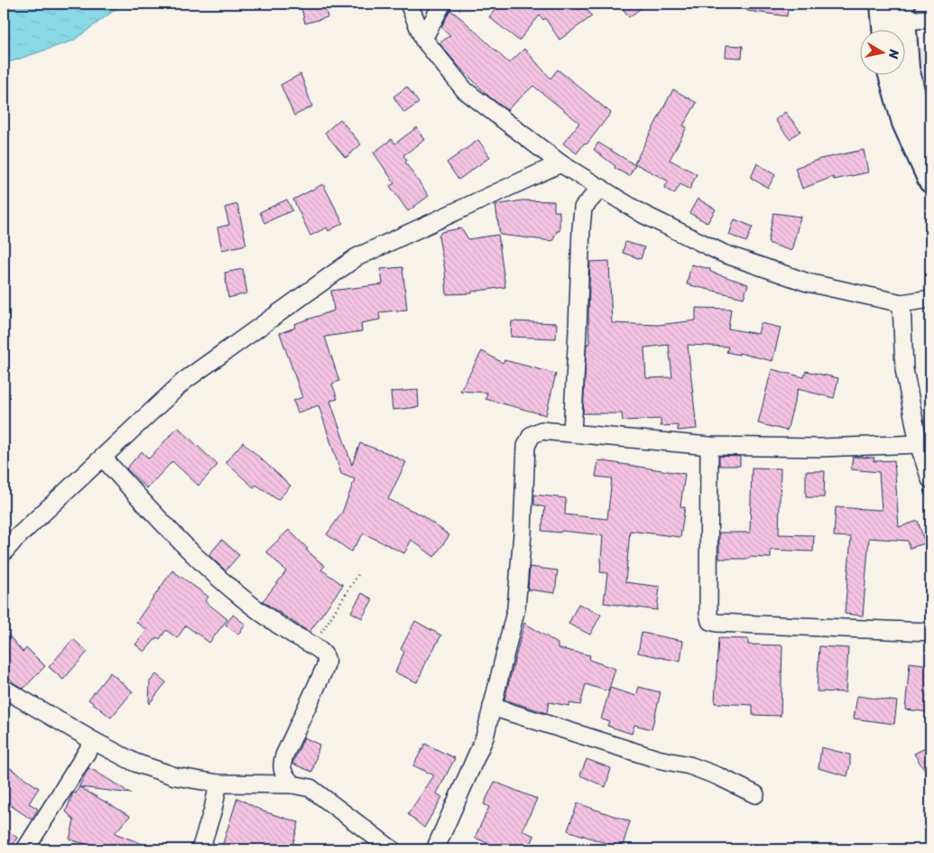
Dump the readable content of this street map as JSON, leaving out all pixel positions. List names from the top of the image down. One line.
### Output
{"north":"right"}
